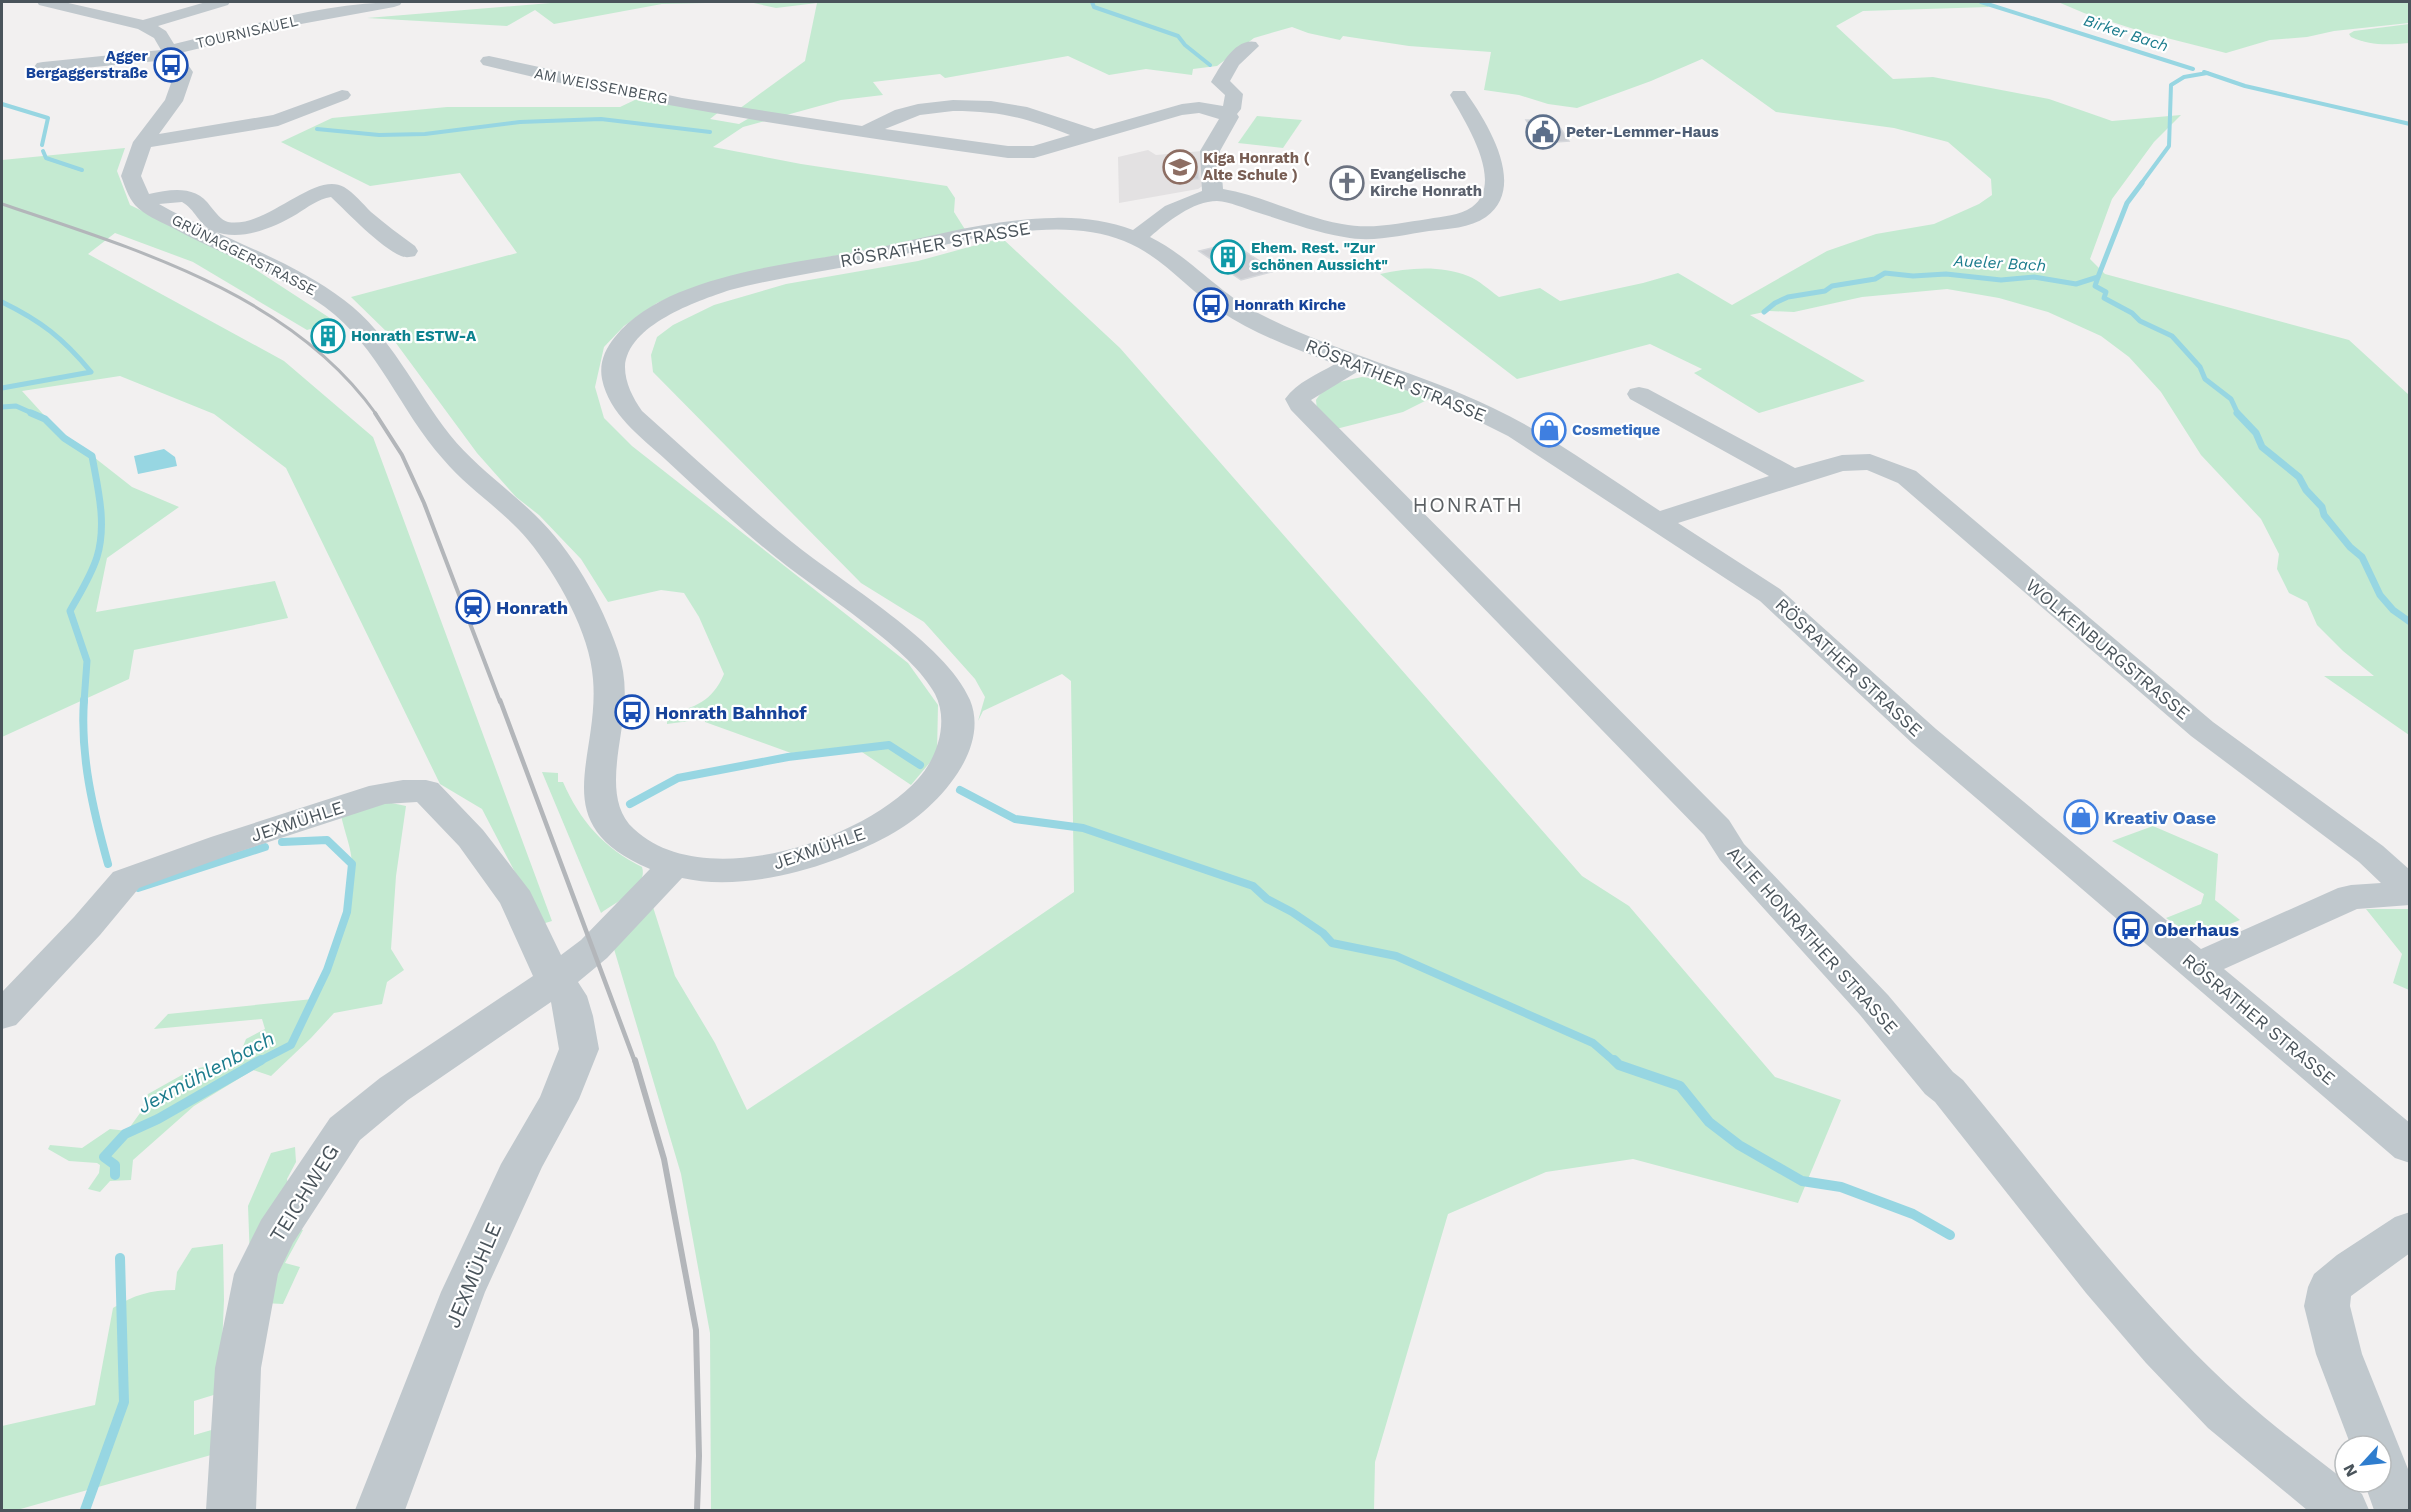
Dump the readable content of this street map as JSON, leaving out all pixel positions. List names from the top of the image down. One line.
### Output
{"streets":{"street":["TOURNISAUEL","AM WEISSENBERG","RÖSRATHER STRASSE","GRÜNAGGERSTRASSE","WOLKENBURGSTRASSE","JEXMÜHLE","ALTE HONRATHER STRASSE","TEICHWEG"]},"crossings":[["RÖSRATHER STRASSE","WOLKENBURGSTRASSE"],["RÖSRATHER STRASSE","JEXMÜHLE"],["RÖSRATHER STRASSE","ALTE HONRATHER STRASSE"],["GRÜNAGGERSTRASSE","JEXMÜHLE"],["JEXMÜHLE","TEICHWEG"]],"districts":["HONRATH"],"water":["Birker Bach","Aueler Bach","Jexmühlenbach"],"places":{"bus stop":["Agger Bergaggerstraße","Honrath Kirche","Honrath Bahnhof","Oberhaus"],"public building":["Peter-Lemmer-Haus"],"school or university":["Kiga Honrath ( Alte Schule )"],"church":["Evangelische Kirche Honrath"],"building":["Ehem. Rest. \"Zur schönen Aussicht\"","Honrath ESTW-A"],"shop":["Cosmetique","Kreativ Oase"],"station":["Honrath"]},"north":"bottom left"}
